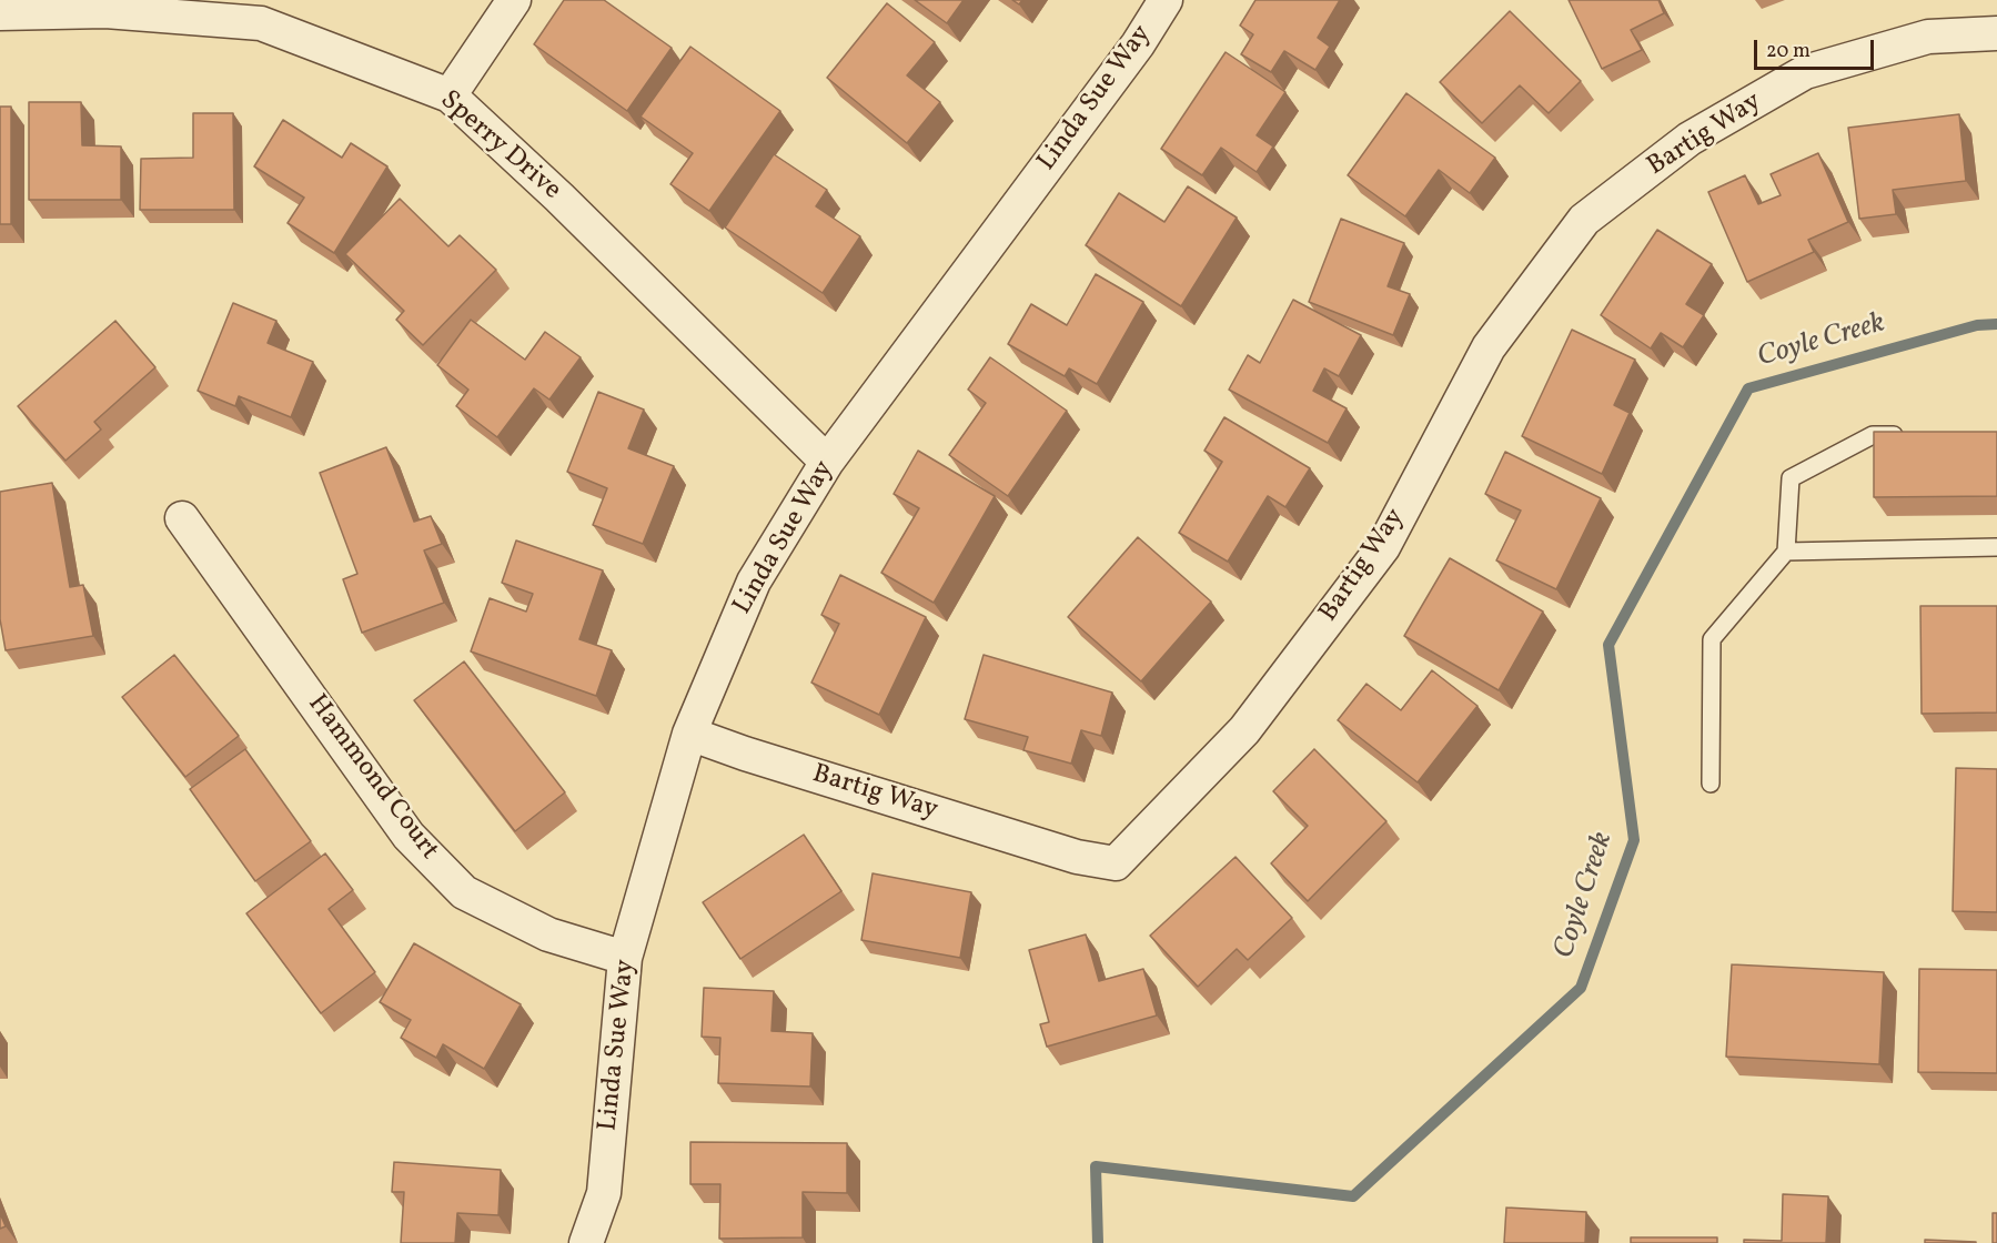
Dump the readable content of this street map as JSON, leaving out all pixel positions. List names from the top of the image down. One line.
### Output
{"streets":{"street":["Linda Sue Way","Bartig Way","Sperry Drive","Hammond Court"]},"crossings":[["Linda Sue Way","Bartig Way"],["Linda Sue Way","Sperry Drive"],["Linda Sue Way","Hammond Court"]],"water":["Coyle Creek"],"scale_bar":"20 m"}
